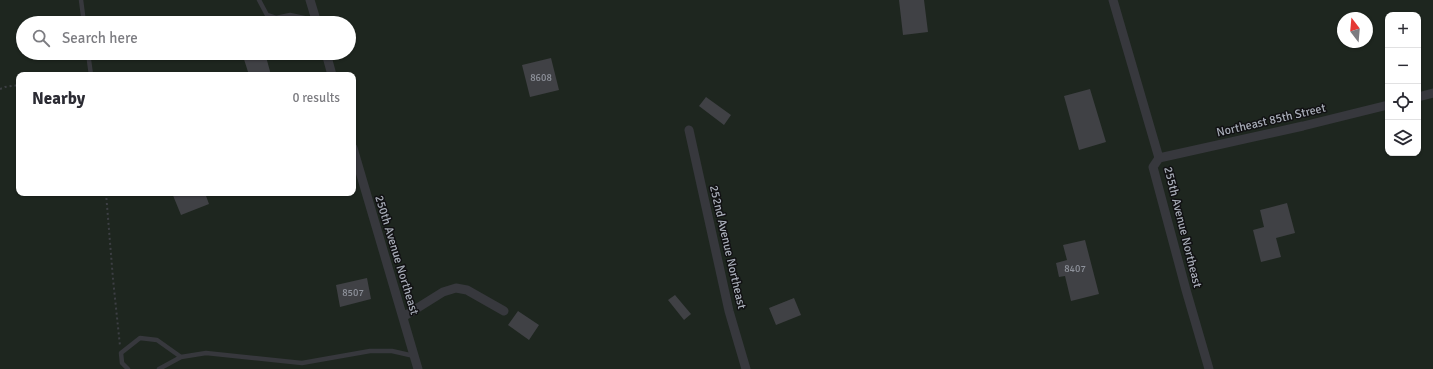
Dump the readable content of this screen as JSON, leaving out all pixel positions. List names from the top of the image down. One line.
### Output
{"streets":{"street":["Northeast 85th Street","255th Avenue Northeast","252nd Avenue Northeast","250th Avenue Northeast"]},"crossings":[["Northeast 85th Street","255th Avenue Northeast"]],"house_numbers":["8608","8407","8507"],"north":"top","page":{"map_buttons":["+","−"],"search":"Search here","heading":["Nearby","0 results"]}}
